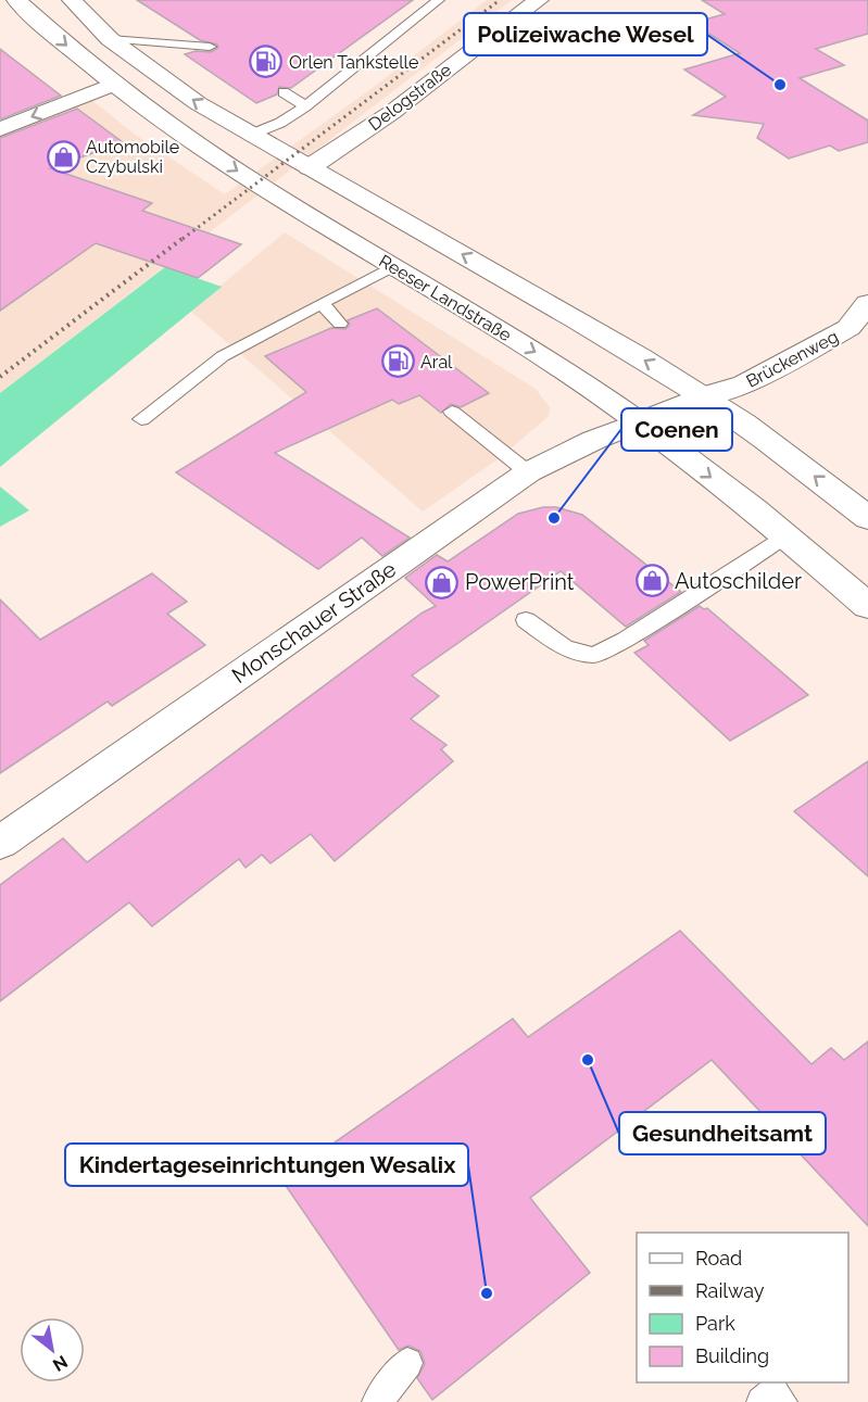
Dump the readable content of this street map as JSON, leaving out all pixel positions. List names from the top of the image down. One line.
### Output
{"streets":{"main road":["Delogstraße","Reeser Landstraße","Brückenweg","Monschauer Straße"]},"crossings":[["Delogstraße","Reeser Landstraße"],["Reeser Landstraße","Brückenweg"],["Reeser Landstraße","Monschauer Straße"],["Brückenweg","Monschauer Straße"]],"places":{"fuel station":["Orlen Tankstelle","Aral"],"other":["Polizeiwache Wesel","Coenen","Gesundheitsamt","Kindertageseinrichtungen Wesalix"],"shop":["Automobile Czybulski","Autoschilder","PowerPrint"]},"legend":["Road","Railway","Park","Building"],"north":"bottom right"}
